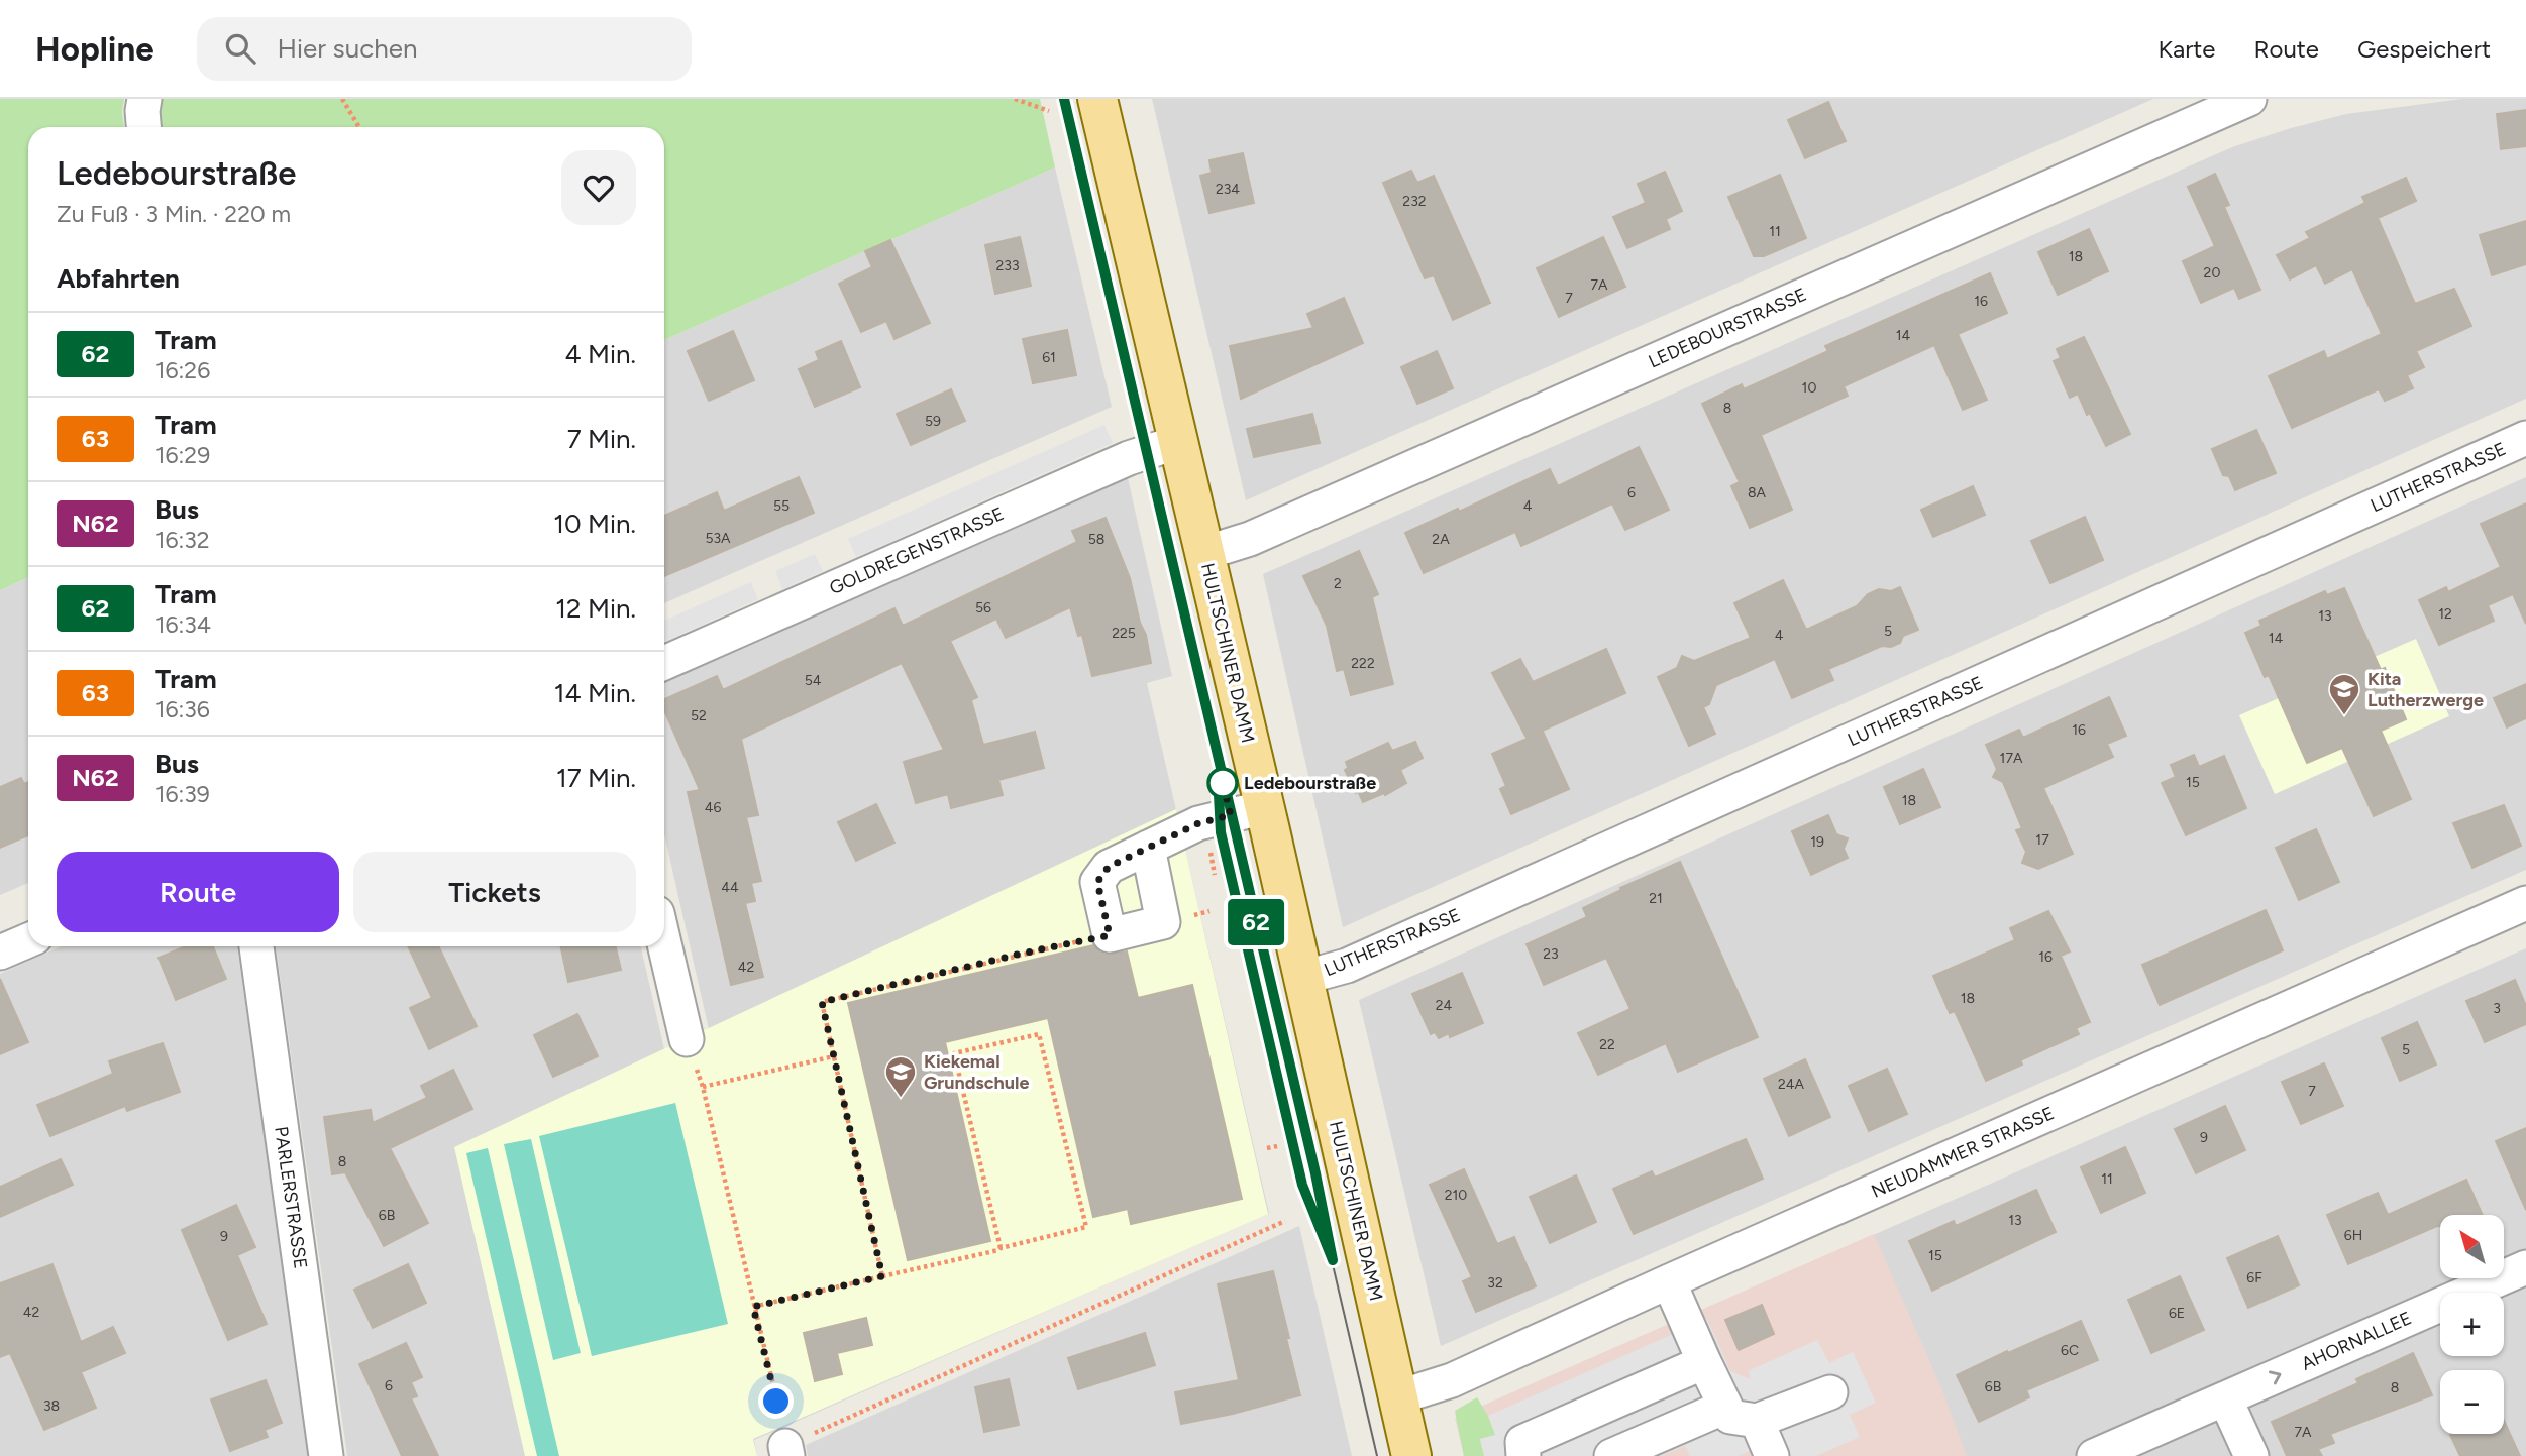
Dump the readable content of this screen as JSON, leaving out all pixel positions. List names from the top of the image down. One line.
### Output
{"streets":{"main road":["HULTSCHINER DAMM"],"street":["LEDEBOURSTRASSE","LUTHERSTRASSE","GOLDREGENSTRASSE","NEUDAMMER STRASSE","PARLERSTRASSE","AHORNALLEE"]},"crossings":[["LEDEBOURSTRASSE","HULTSCHINER DAMM"],["LUTHERSTRASSE","HULTSCHINER DAMM"],["GOLDREGENSTRASSE","HULTSCHINER DAMM"],["HULTSCHINER DAMM","NEUDAMMER STRASSE"]],"one_way":["AHORNALLEE"],"places":{"school or university":["Kita Lutherzwerge","Kiekemal Grundschule"],"other":["Ledebourstraße"]},"lines":["tram line 62"],"house_numbers":["234","232","11","18","233","20","7A","7","16","14","61","10","8","59","6","8A","55","4","53A","58","2A","2","56","12","13","5","225","4","14","222","54","52","16","17A","15","18","46","17","19","44","21","23","16","42","18","24","3","22","5","24A","7","9","8","11","210","6B","13","6H","9","15","6F","32","42","6E","6C","6","6B","8","38","7A"],"north":"top left","page":{"header":"Hopline","search":"Hier suchen","nav":["Karte","Route","Gespeichert"],"on_map":"62","heading":[["Ledebourstraße","Zu Fuß · 3 Min. · 220 m"],"Abfahrten"],"list":[{"mark":"62","name":"Tram","note":"16:26","value":"4 Min."},{"mark":"63","name":"Tram","note":"16:29","value":"7 Min."},{"mark":"N62","name":"Bus","note":"16:32","value":"10 Min."},{"mark":"62","name":"Tram","note":"16:34","value":"12 Min."},{"mark":"63","name":"Tram","note":"16:36","value":"14 Min."},{"mark":"N62","name":"Bus","note":"16:39","value":"17 Min."}],"buttons":["Route","Tickets"],"map_buttons":["+","−"]}}
